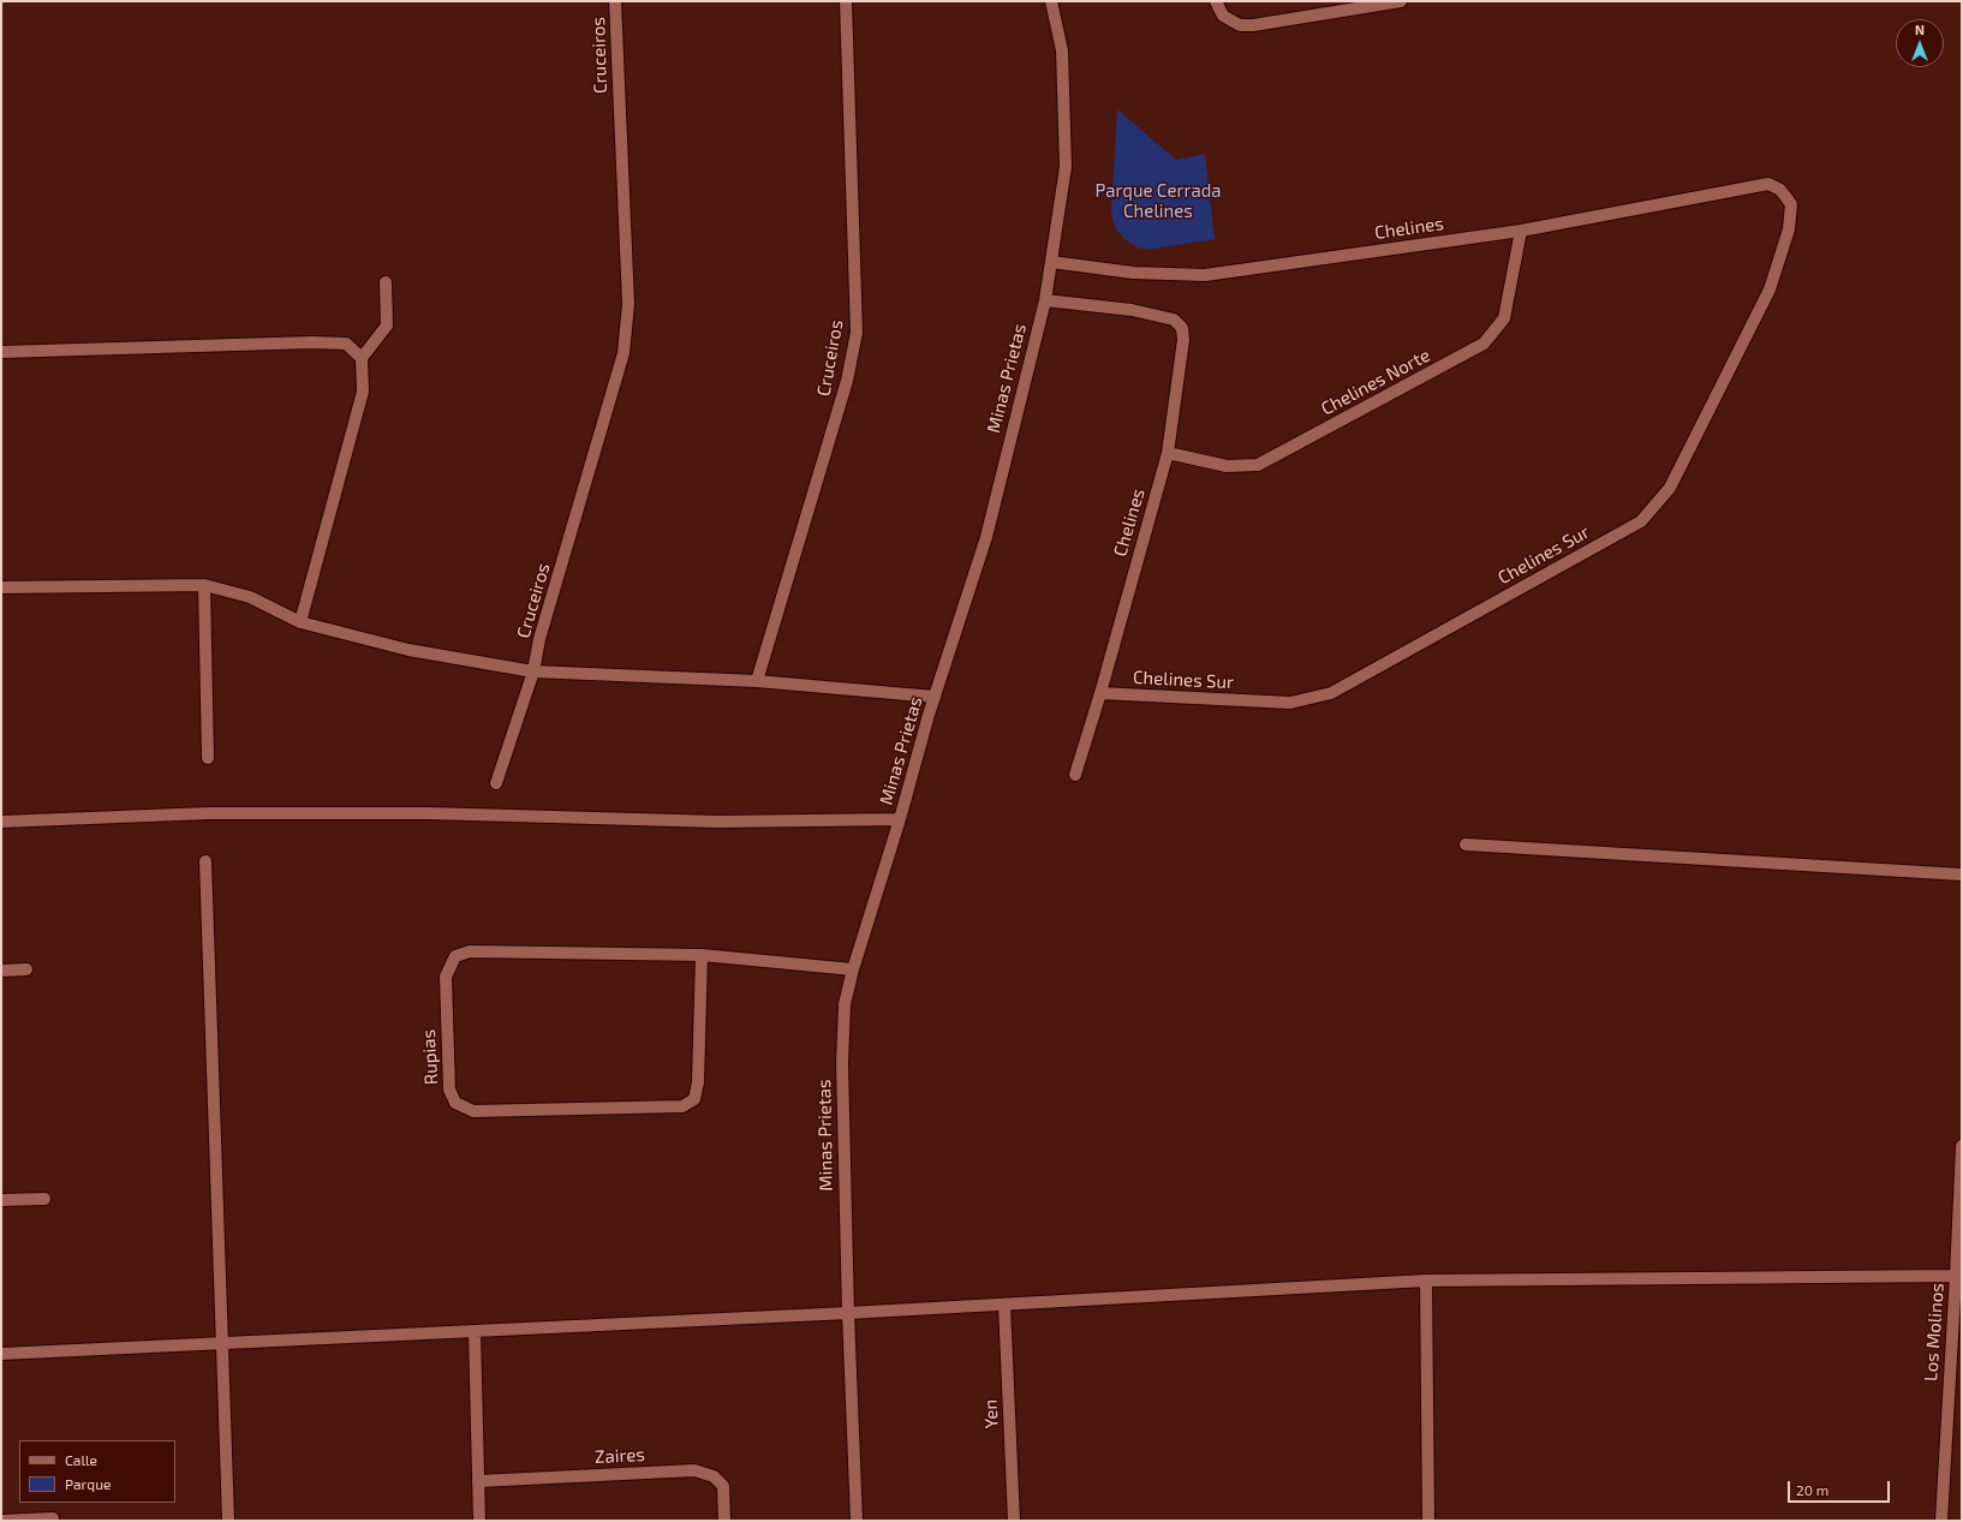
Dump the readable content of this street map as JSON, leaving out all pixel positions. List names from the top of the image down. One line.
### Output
{"streets":{"street":["Cruceiros","Chelines","Minas Prietas","Chelines Norte","Chelines Sur","Rupias","Los Molinos","Yen","Zaires"]},"crossings":[["Chelines","Minas Prietas"],["Chelines","Chelines Norte"],["Chelines","Chelines Sur"],["Minas Prietas","Rupias"]],"parks":["Parque Cerrada Chelines"],"legend":["Calle","Parque"],"scale_bar":"20 m","north":"top"}
